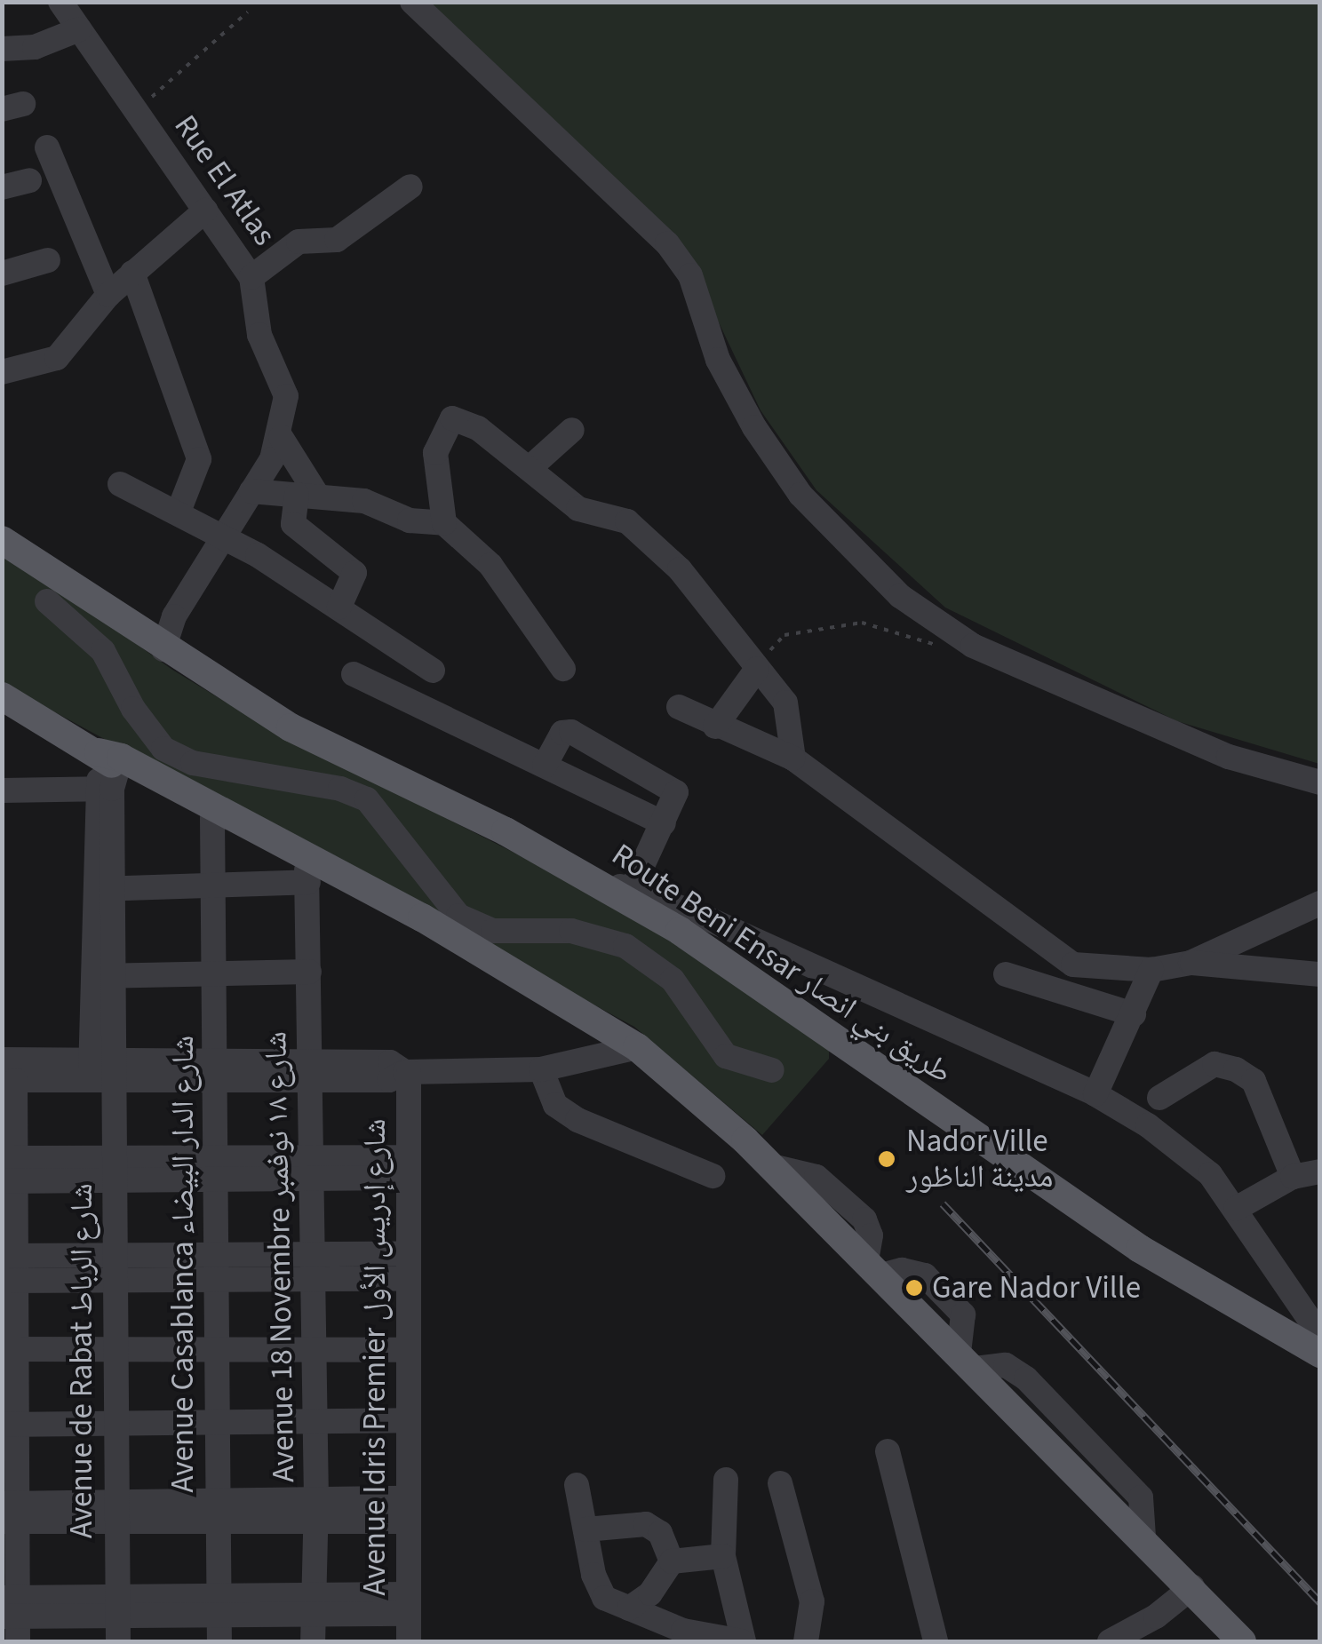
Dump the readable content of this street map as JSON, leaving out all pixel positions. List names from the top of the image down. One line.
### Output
{"streets":{"main road":["Route Beni Ensar طريق بني انصار"],"street":["Rue El Atlas","Avenue 18 Novembre شارع ١٨ نوفمبر","Avenue Casablanca شارع الدار البيضاء","Avenue Idris Premier شارع إدريس الأول","Avenue de Rabat شارع الرباط"]},"crossings":[["Rue El Atlas","Route Beni Ensar طريق بني انصار"]],"places":["Nador Ville مدينة الناظور","Gare Nador Ville"]}
